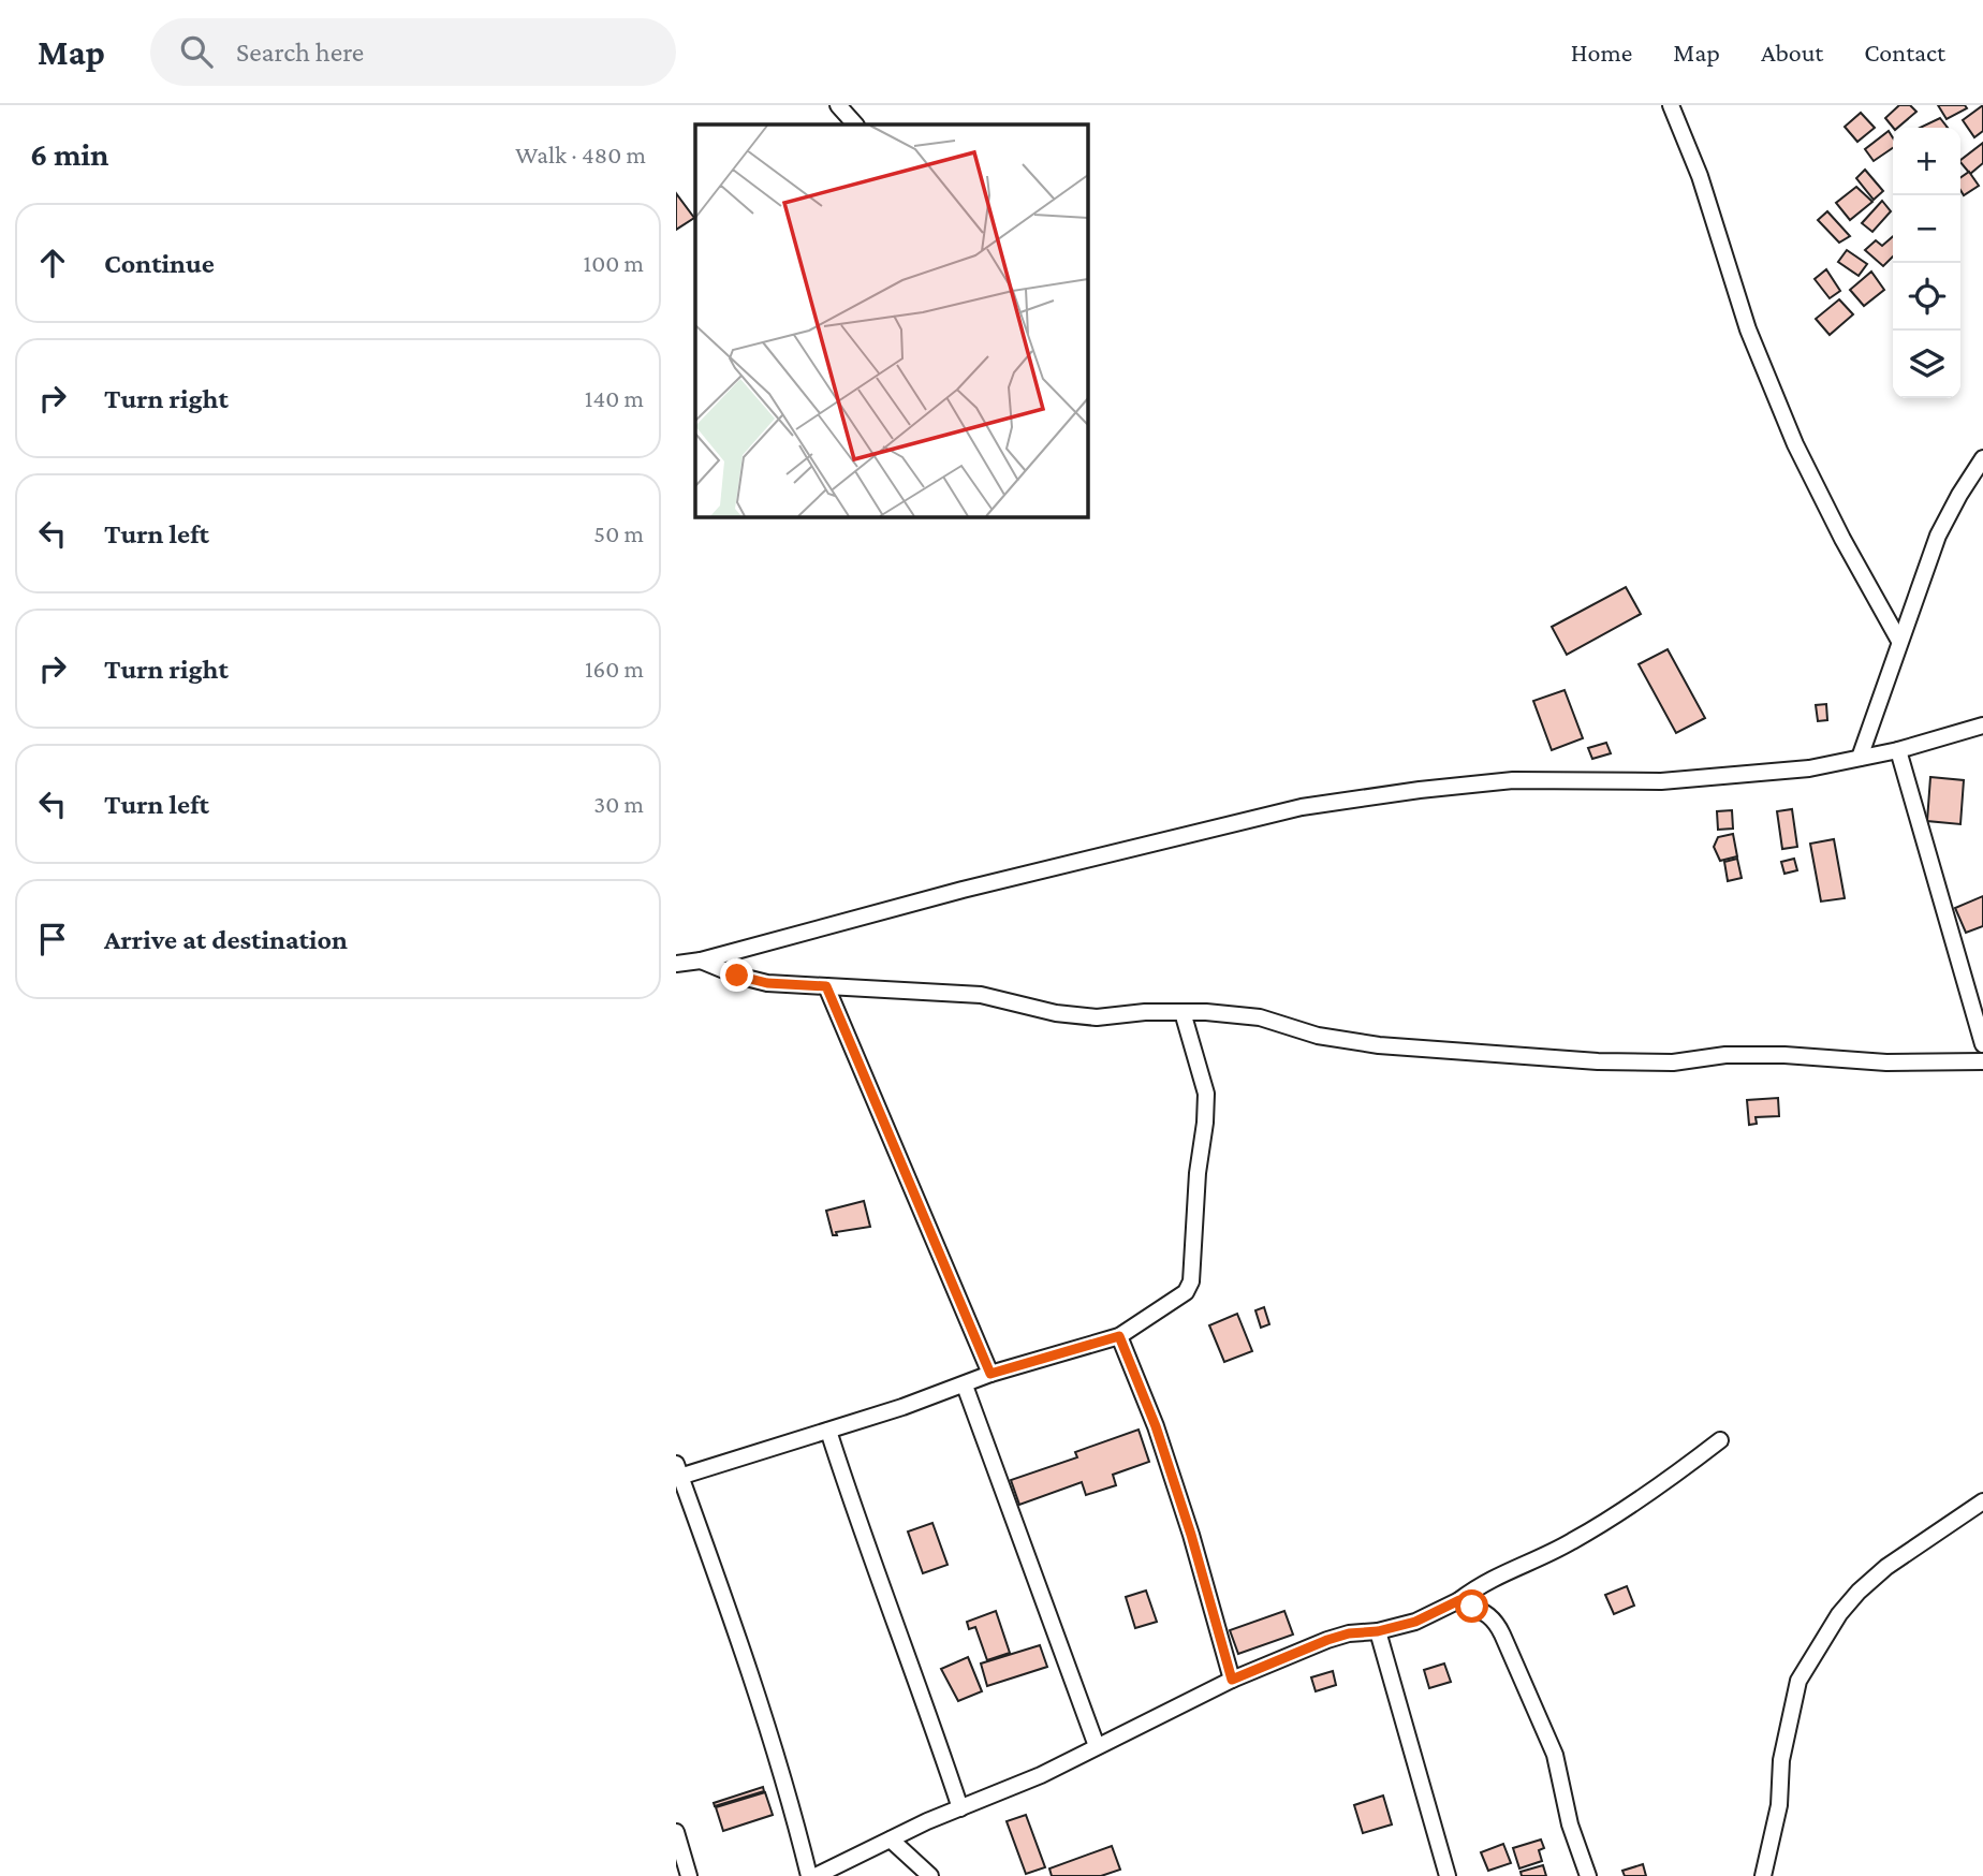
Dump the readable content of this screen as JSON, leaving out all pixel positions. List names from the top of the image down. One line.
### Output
{"page":{"header":"Map","search":"Search here","nav":["Home","Map","About","Contact"],"heading":["6 min","Walk · 480 m"],"map_buttons":["+","−"],"list":[["Continue","100 m"],["Turn right","140 m"],["Turn left","50 m"],["Turn right","160 m"],["Turn left","30 m"],"Arrive at destination"]}}
